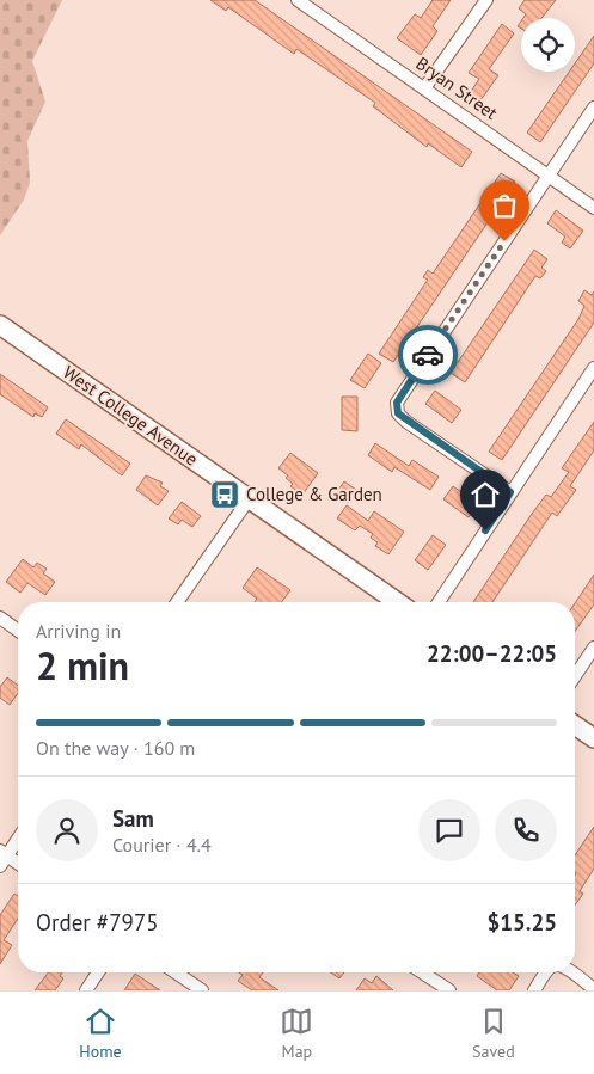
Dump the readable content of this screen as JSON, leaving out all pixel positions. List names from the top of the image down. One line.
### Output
{"streets":{"main road":["West College Avenue"],"street":["Bryan Street"]},"places":{"bus stop":["College & Garden"]},"page":{"heading":["2 min","Arriving in","22:00–22:05"],"panel":["Sam","Courier · 4.4","Order #7975","$15.25"],"bar":"On the way · 160 m","tabs":["Home","Map","Saved"]}}
